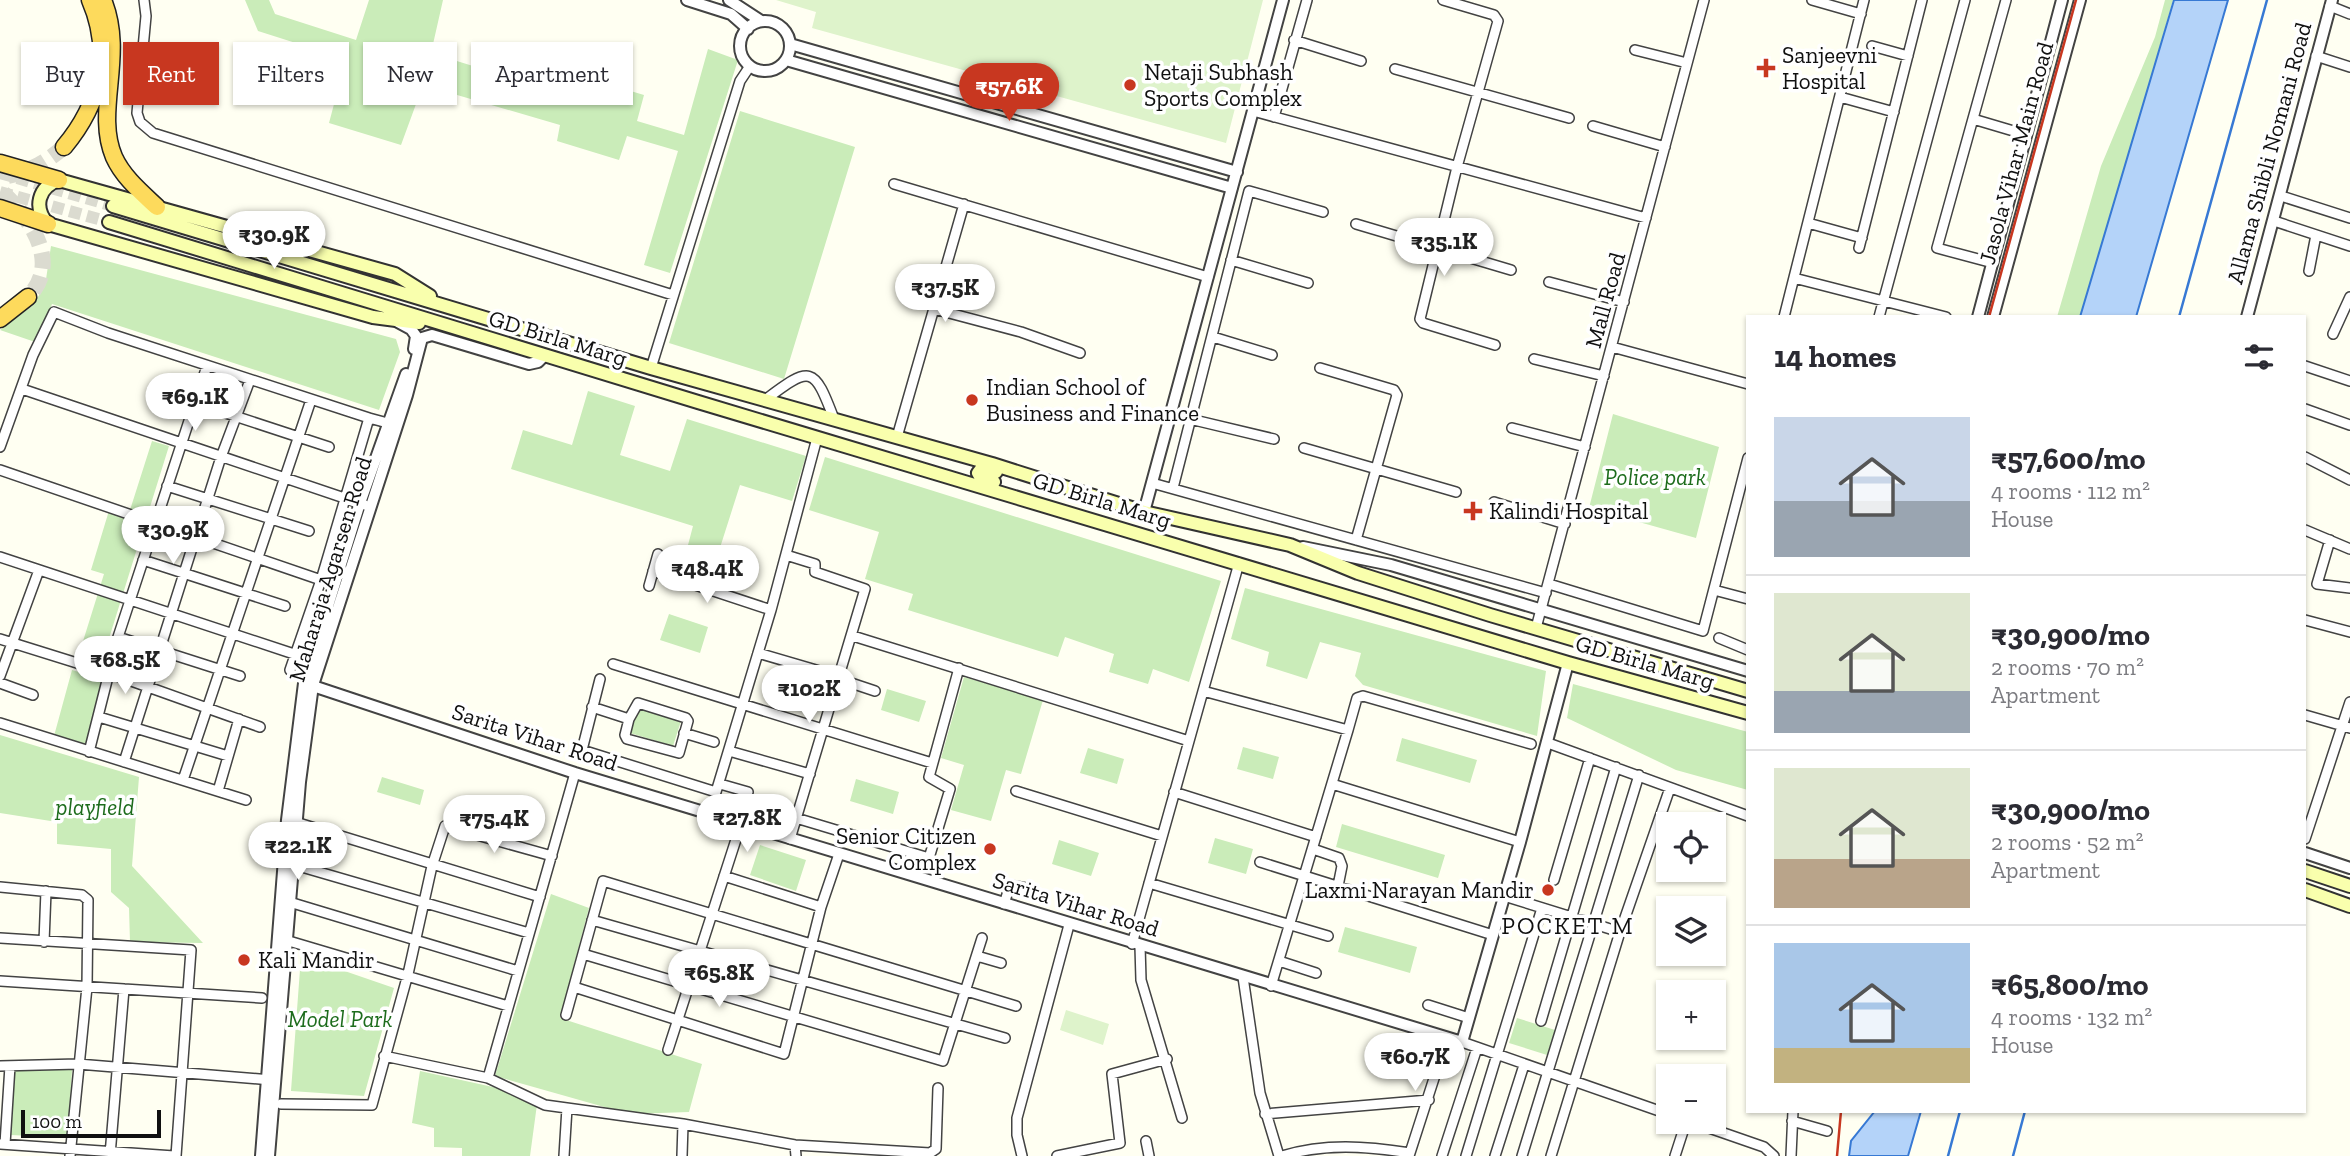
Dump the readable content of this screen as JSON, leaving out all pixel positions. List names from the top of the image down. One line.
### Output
{"streets":{"main road":["GD Birla Marg"],"street":["Jasola Vihar Main Road","Allama Shibli Nomani Road","Mall Road","Maharaja Agarsen Road","Sarita Vihar Road"]},"crossings":[["Mall Road","GD Birla Marg"],["GD Birla Marg","Maharaja Agarsen Road"],["Maharaja Agarsen Road","Sarita Vihar Road"]],"districts":["POCKET M"],"parks":["Police park","playfield","Model Park"],"places":{"health":["Sanjeevni Hospital","Kalindi Hospital"],"other":["Netaji Subhash Sports Complex","Indian School of Business and Finance","Senior Citizen Complex","Laxmi Narayan Mandir","Kali Mandir"]},"scale_bar":"100 m","page":{"chip":["Buy","Rent","Filters","New","Apartment"],"price":["₹57.6K","₹30.9K","₹35.1K","₹37.5K","₹69.1K","₹30.9K","₹48.4K","₹68.5K","₹102K","₹27.8K","₹75.4K","₹22.1K","₹65.8K","₹60.7K"],"heading":"14 homes","list":[{"name":"₹57,600/mo","note":"4 rooms · 112 m² · House"},{"name":"₹30,900/mo","note":"2 rooms · 70 m² · Apartment"},{"name":"₹30,900/mo","note":"2 rooms · 52 m² · Apartment"},{"name":"₹65,800/mo","note":"4 rooms · 132 m² · House"}],"map_buttons":["+","−"],"scale":"100 m"}}
